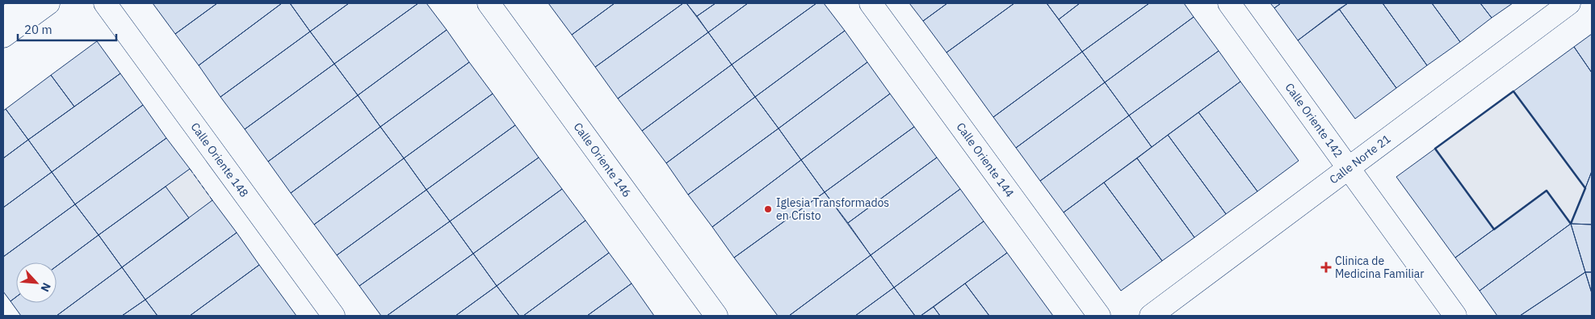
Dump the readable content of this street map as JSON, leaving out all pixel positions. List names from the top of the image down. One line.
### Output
{"streets":{"street":["Calle Oriente 142","Calle Norte 21","Calle Oriente 148","Calle Oriente 146","Calle Oriente 144"]},"crossings":[["Calle Oriente 142","Calle Norte 21"]],"places":{"other":["Iglesia Transformados en Cristo"],"health":["Clinica de Medicina Familiar"]},"scale_bar":"20 m","north":"bottom right"}
